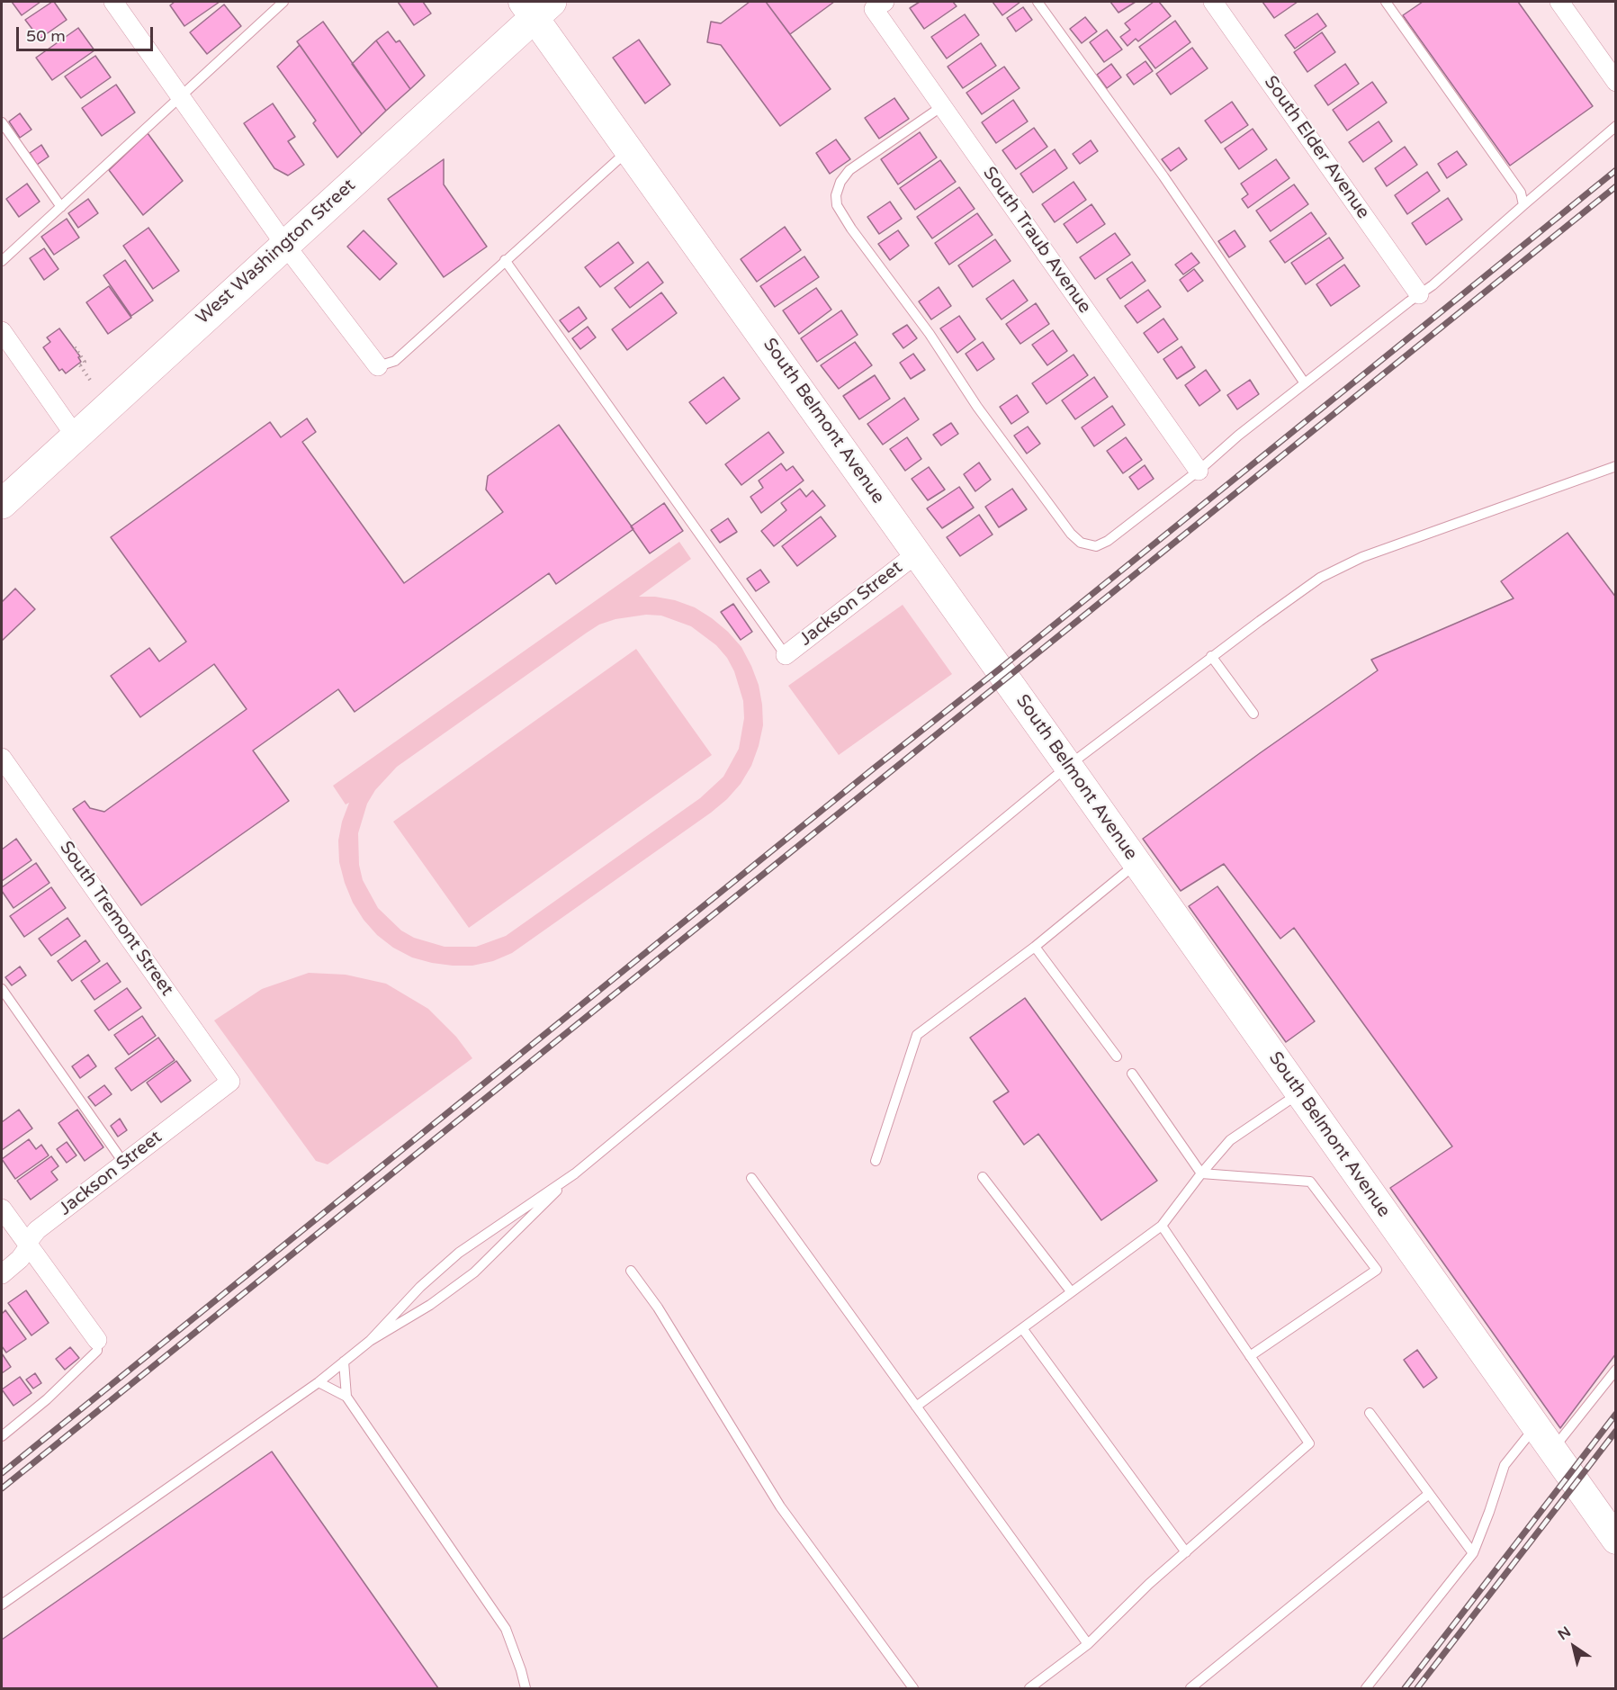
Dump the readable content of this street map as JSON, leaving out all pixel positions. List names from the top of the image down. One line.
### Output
{"streets":{"main road":["West Washington Street","South Belmont Avenue"],"street":["South Elder Avenue","South Traub Avenue","Jackson Street","South Tremont Street"]},"crossings":[["West Washington Street","South Belmont Avenue"],["South Belmont Avenue","Jackson Street"],["Jackson Street","South Tremont Street"]],"scale_bar":"50 m","north":"top left"}
